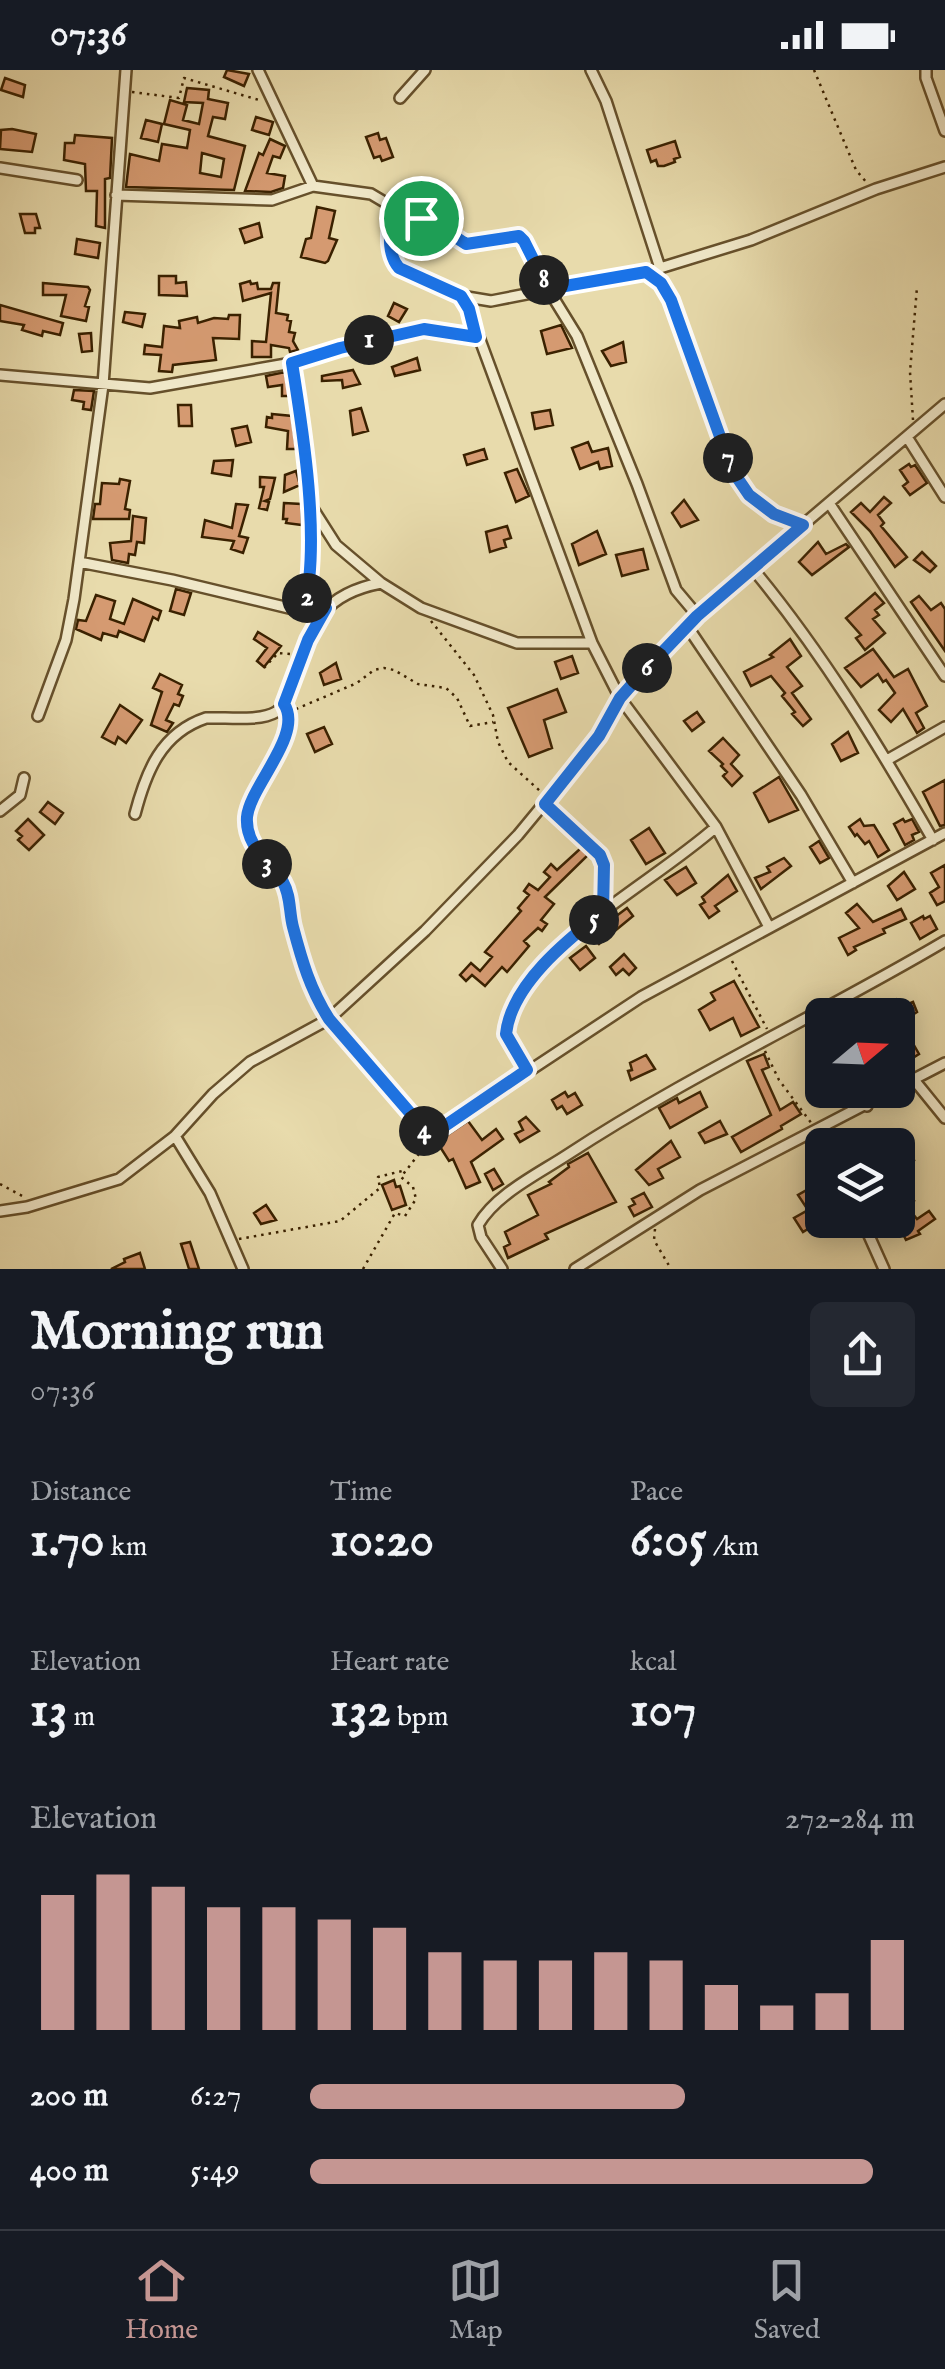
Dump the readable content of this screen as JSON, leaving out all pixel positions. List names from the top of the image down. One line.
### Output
{"north":"right","page":{"status":"07:36","pins":["8","1","7","2","6","3","5","4"],"heading":["Morning run","07:36"],"stats":[["Distance","1.70 km"],["Time","10:20"],["Pace","6:05 /km"],["Elevation","13 m"],["Heart rate","132 bpm"],["kcal","107"]],"chart":["Elevation","272–284 m"],"list":[{"name":"200 m","note":"6:27"},{"name":"400 m","note":"5:49"}],"tabs":["Home","Map","Saved"]}}
